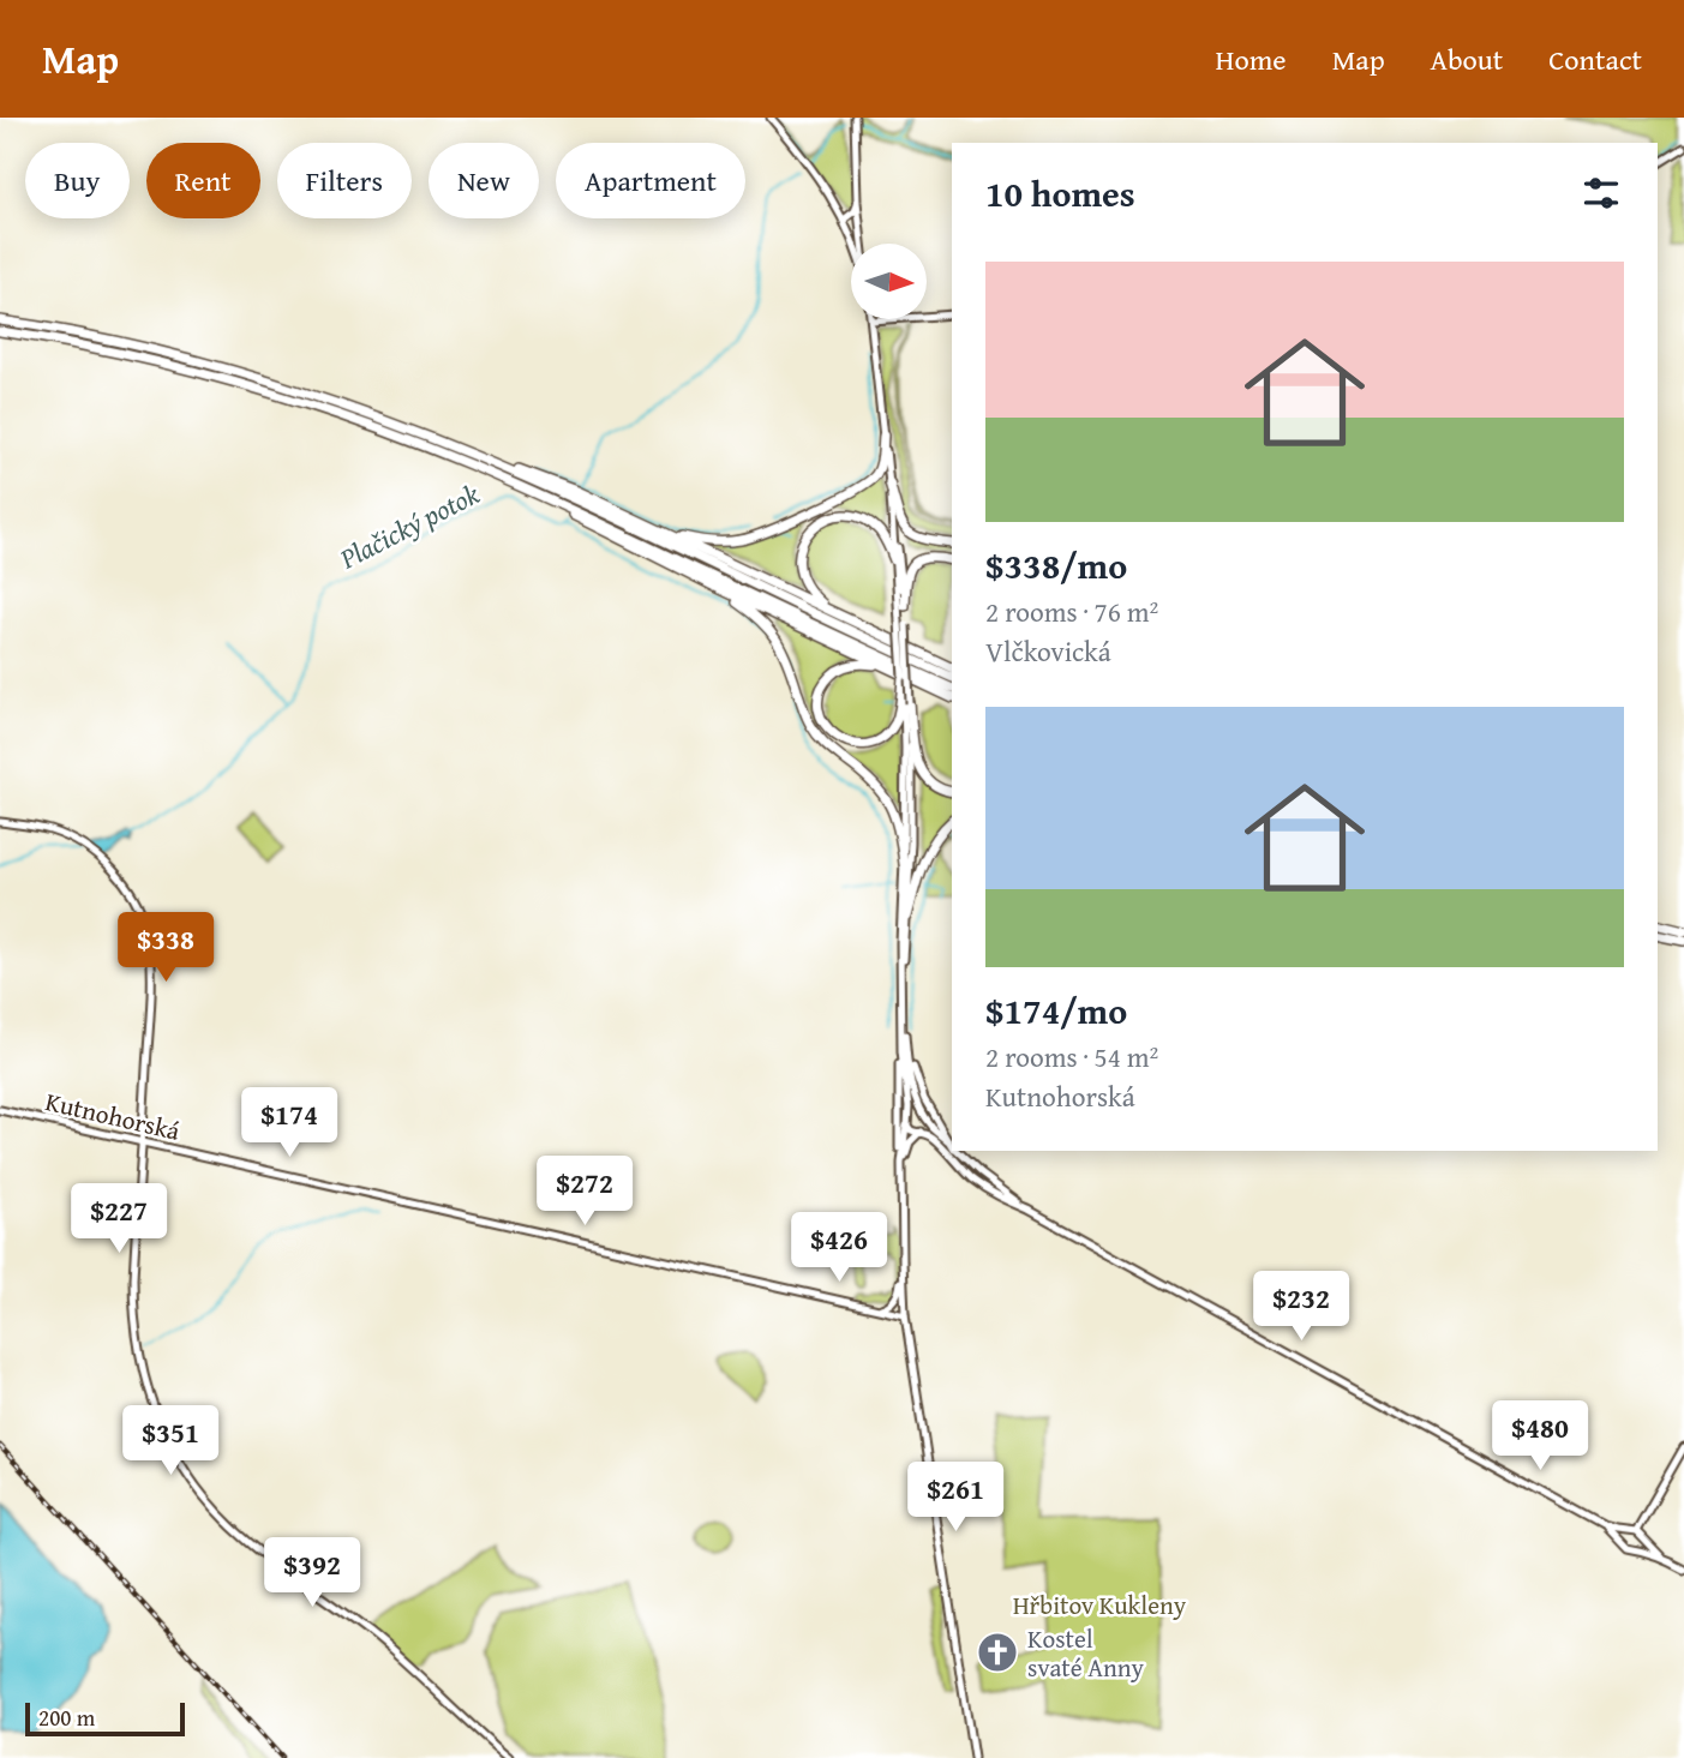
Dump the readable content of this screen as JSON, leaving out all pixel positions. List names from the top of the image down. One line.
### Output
{"streets":{"main road":["Kutnohorská"]},"water":["Plačický potok"],"parks":["Hřbitov Kukleny"],"places":{"church":["Kostel svaté Anny"]},"scale_bar":"200 m","north":"right","page":{"header":"Map","nav":["Home","Map","About","Contact"],"chip":["Buy","Rent","Filters","New","Apartment"],"heading":"10 homes","list":[{"name":"$338/mo","note":"2 rooms · 76 m² · Vlčkovická"},{"name":"$174/mo","note":"2 rooms · 54 m² · Kutnohorská"}],"price":["$338","$174","$272","$227","$426","$232","$480","$351","$261","$392"],"scale":"200 m"}}
